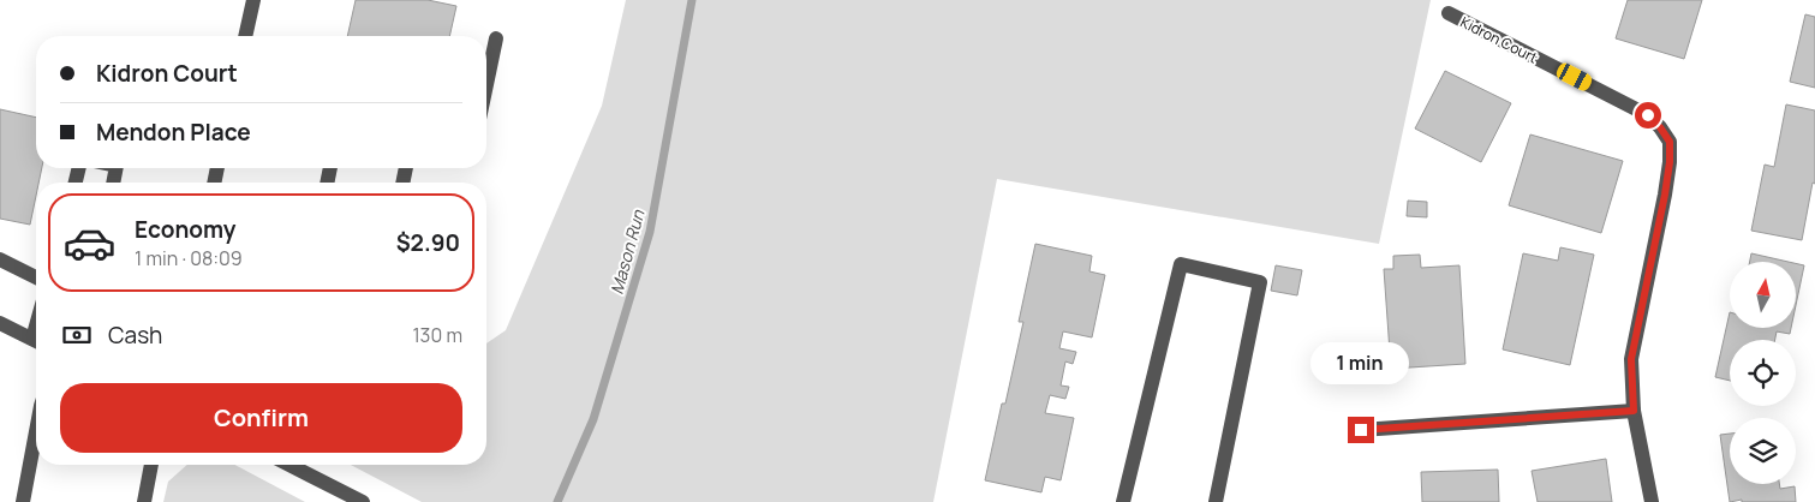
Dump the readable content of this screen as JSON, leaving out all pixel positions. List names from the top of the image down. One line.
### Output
{"streets":{"street":["Kidron Court"]},"water":["Mason Run"],"north":"top","page":{"banner":["Kidron Court","Mendon Place"],"list":[{"name":"Economy","note":"1 min · 08:09","value":"$2.90"}],"pay":["Cash","130 m"],"bubble":"1 min","buttons":"Confirm"}}
